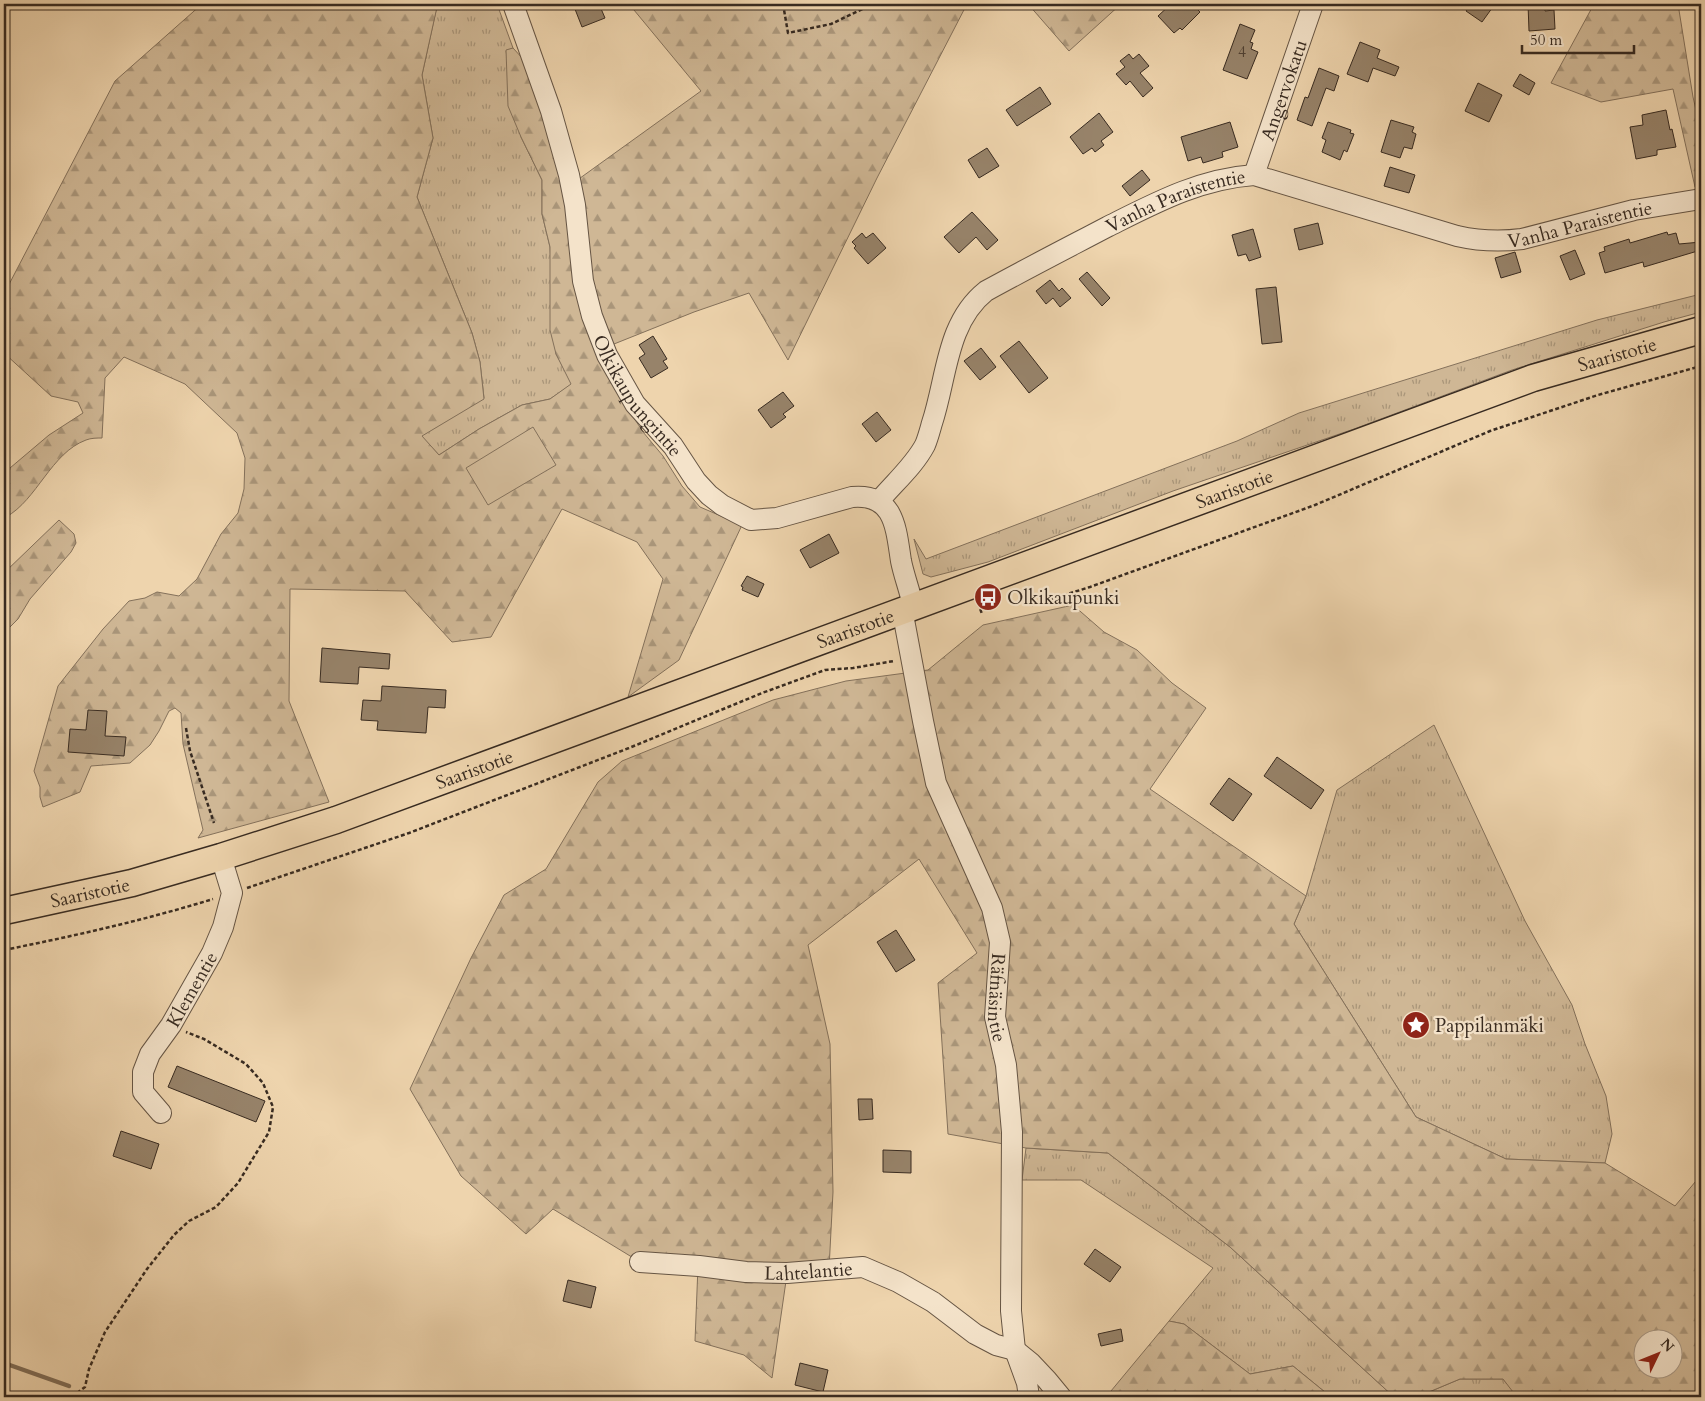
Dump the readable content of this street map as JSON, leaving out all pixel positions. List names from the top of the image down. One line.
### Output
{"streets":{"main road":["Saaristotie"],"street":["Angervokatu","Vanha Paraistentie","Olkikaupungintie","Klementie","Räfnäsintie","Lahtelantie"]},"crossings":[["Angervokatu","Vanha Paraistentie"],["Vanha Paraistentie","Olkikaupungintie"],["Saaristotie","Räfnäsintie"],["Räfnäsintie","Lahtelantie"]],"places":{"bus stop":["Olkikaupunki"],"place":["Pappilanmäki"]},"house_numbers":["4"],"scale_bar":"50 m","north":"top right"}
